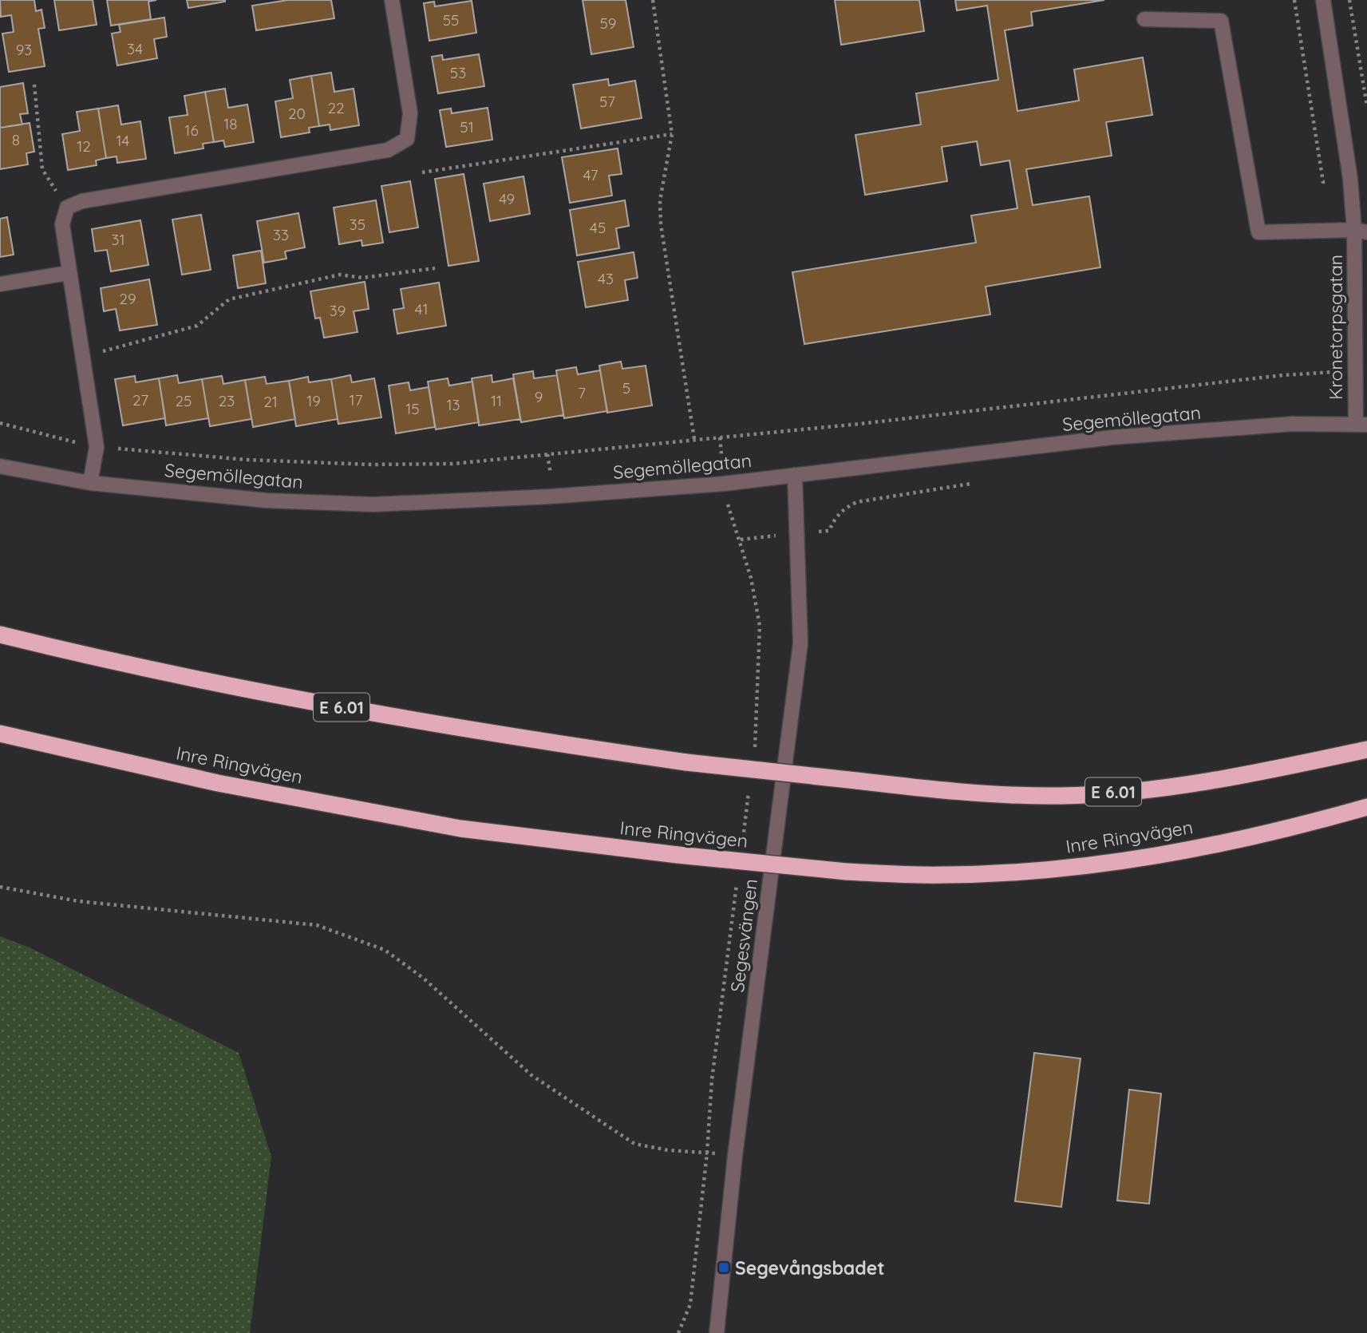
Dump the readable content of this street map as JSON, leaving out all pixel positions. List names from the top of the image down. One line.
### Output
{"streets":{"highway":["E 6.01","Inre Ringvägen"],"street":["Kronetorpsgatan","Segemöllegatan","Segesvängen"]},"crossings":[["Kronetorpsgatan","Segemöllegatan"],["Segemöllegatan","Segesvängen"]],"places":{"transit":["Segevångsbadet"]},"house_numbers":["55","59","34","93","53","57","22","20","18","51","16","8","14","12","47","49","35","45","33","31","43","29","41","39","5","7","9","27","17","25","23","19","11","21","13","15"]}
